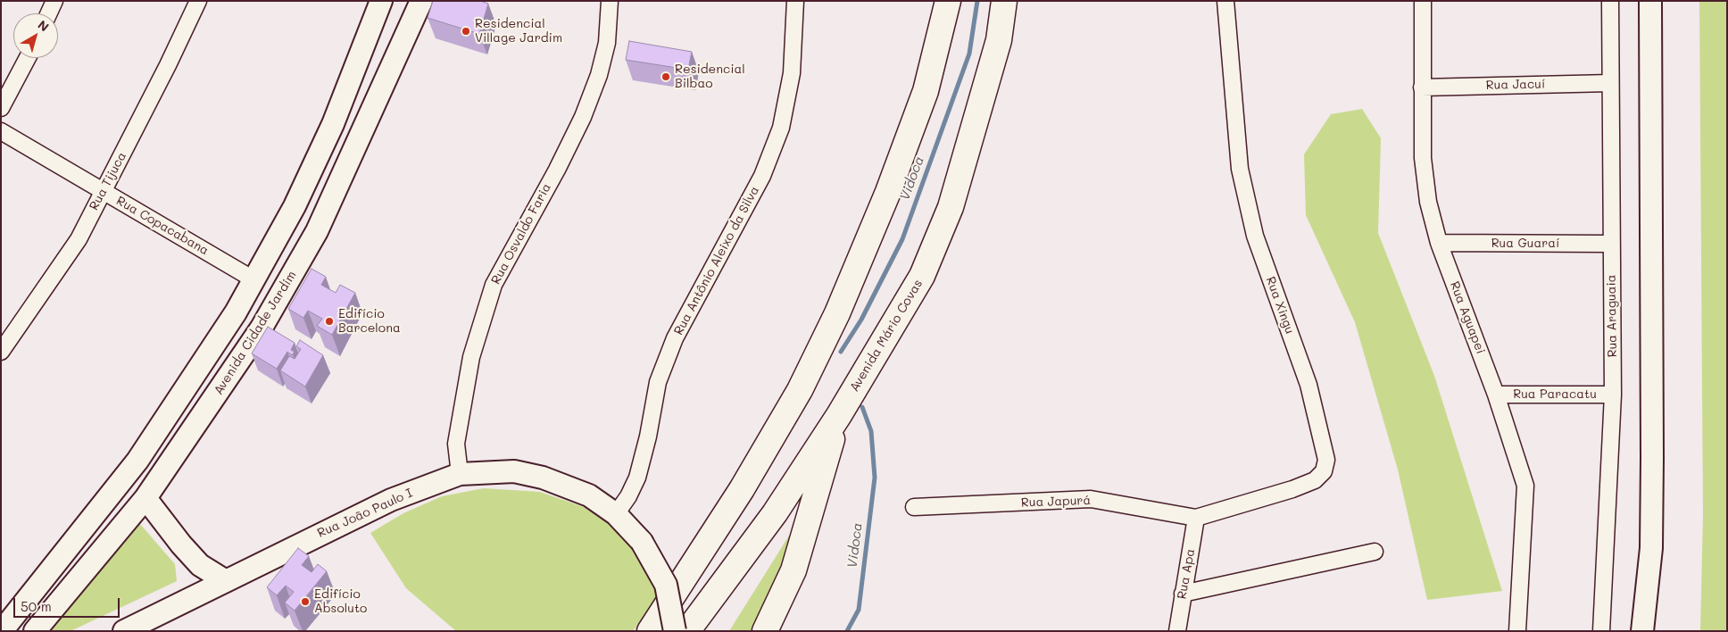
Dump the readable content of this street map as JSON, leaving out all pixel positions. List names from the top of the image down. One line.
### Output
{"streets":{"highway":["Avenida Mário Covas"],"main road":["Avenida Cidade Jardim","Rua João Paulo I"],"street":["Rua Jacuí","Rua Tijuca","Rua Copacabana","Rua Osvaldo Faria","Rua Guaraí","Rua Antônio Aleixo da Silva","Rua Xingu","Rua Araguaia","Rua Aguapei","Rua Paracatu","Rua Japurá","Rua Apa"]},"crossings":[["Rua Jacuí","Rua Araguaia"],["Rua Jacuí","Rua Aguapei"],["Rua Tijuca","Rua Copacabana"],["Rua Osvaldo Faria","Rua João Paulo I"],["Rua Guaraí","Rua Araguaia"],["Rua Guaraí","Rua Aguapei"],["Rua Antônio Aleixo da Silva","Rua João Paulo I"],["Rua Xingu","Rua Japurá"],["Rua Xingu","Rua Apa"],["Rua Araguaia","Rua Paracatu"],["Rua Aguapei","Rua Paracatu"],["Rua Japurá","Rua Apa"]],"water":["Vidoca"],"places":["Residencial Village Jardim","Residencial Bilbao","Edifício Barcelona","Edifício Absoluto"],"scale_bar":"50 m","north":"top right"}
